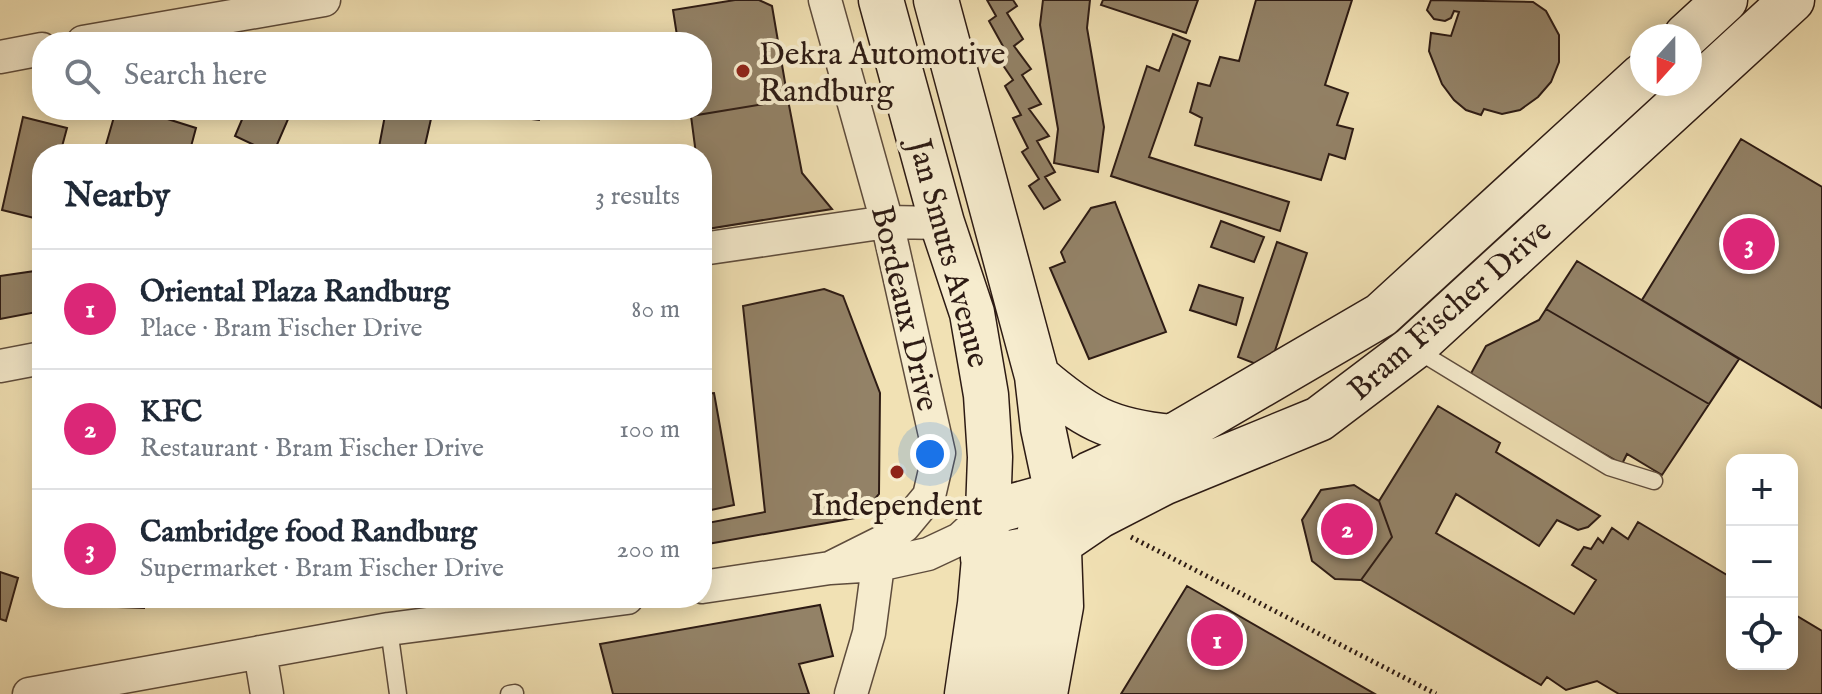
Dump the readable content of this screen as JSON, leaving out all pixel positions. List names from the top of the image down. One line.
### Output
{"streets":{"main road":["Jan Smuts Avenue","Bram Fischer Drive"],"street":["Bordeaux Drive"]},"crossings":[["Jan Smuts Avenue","Bram Fischer Drive"]],"places":["Dekra Automotive Randburg","Independent"],"north":"bottom","page":{"search":"Search here","heading":["Nearby","3 results"],"pins":["3","2","1"],"list":[{"mark":"1","name":"Oriental Plaza Randburg","note":"Place · Bram Fischer Drive","value":"80 m"},{"mark":"2","name":"KFC","note":"Restaurant · Bram Fischer Drive","value":"100 m"},{"mark":"3","name":"Cambridge food Randburg","note":"Supermarket · Bram Fischer Drive","value":"200 m"}],"map_buttons":["+","−"]}}
